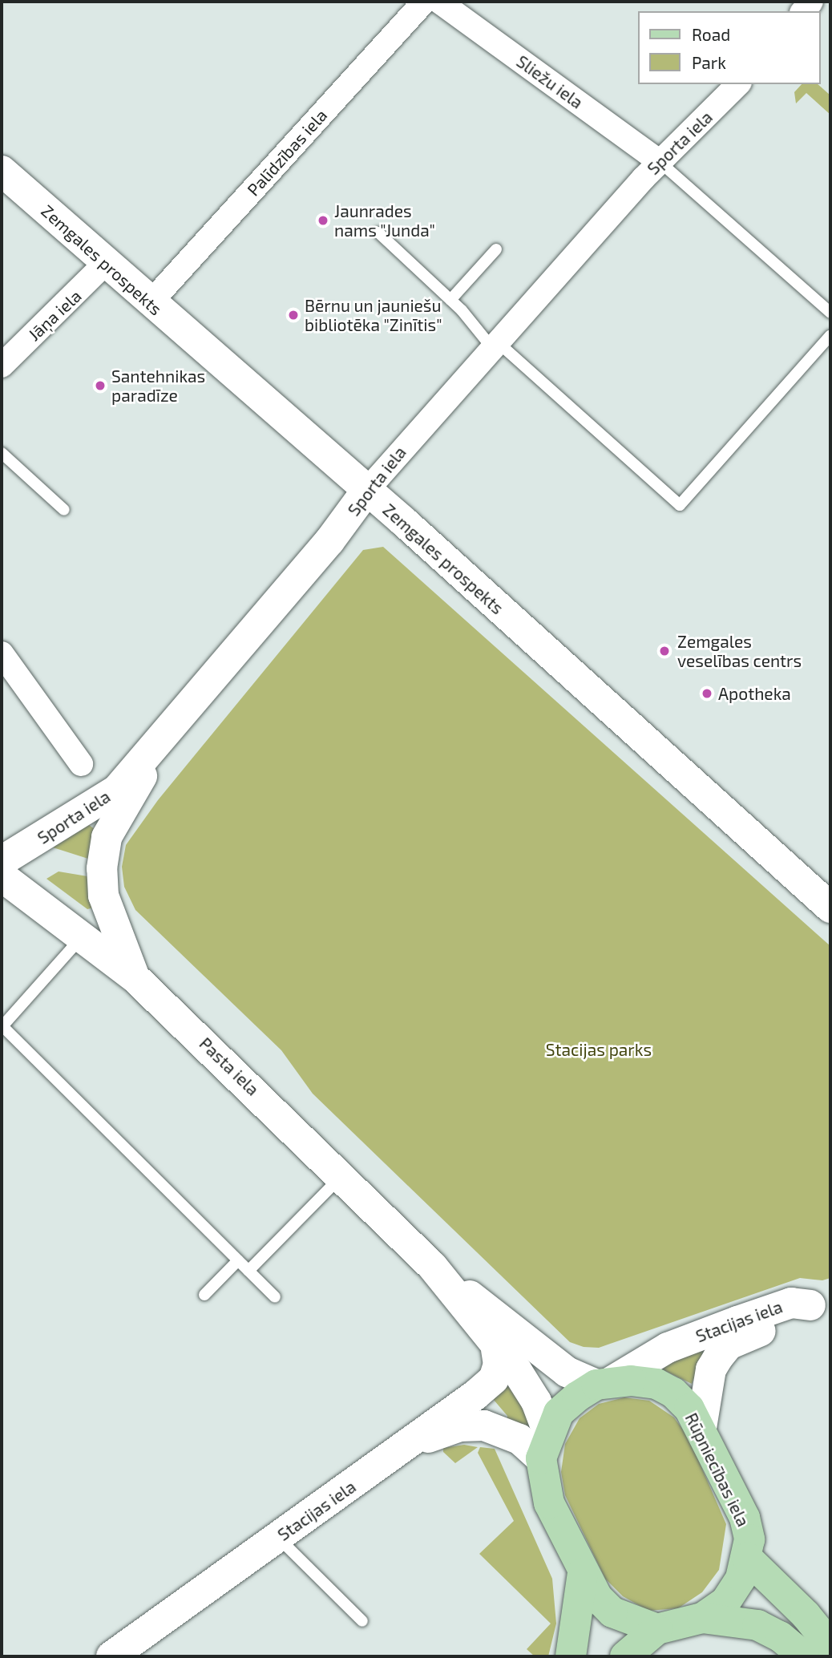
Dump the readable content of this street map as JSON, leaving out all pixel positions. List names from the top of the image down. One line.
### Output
{"streets":{"main road":["Sporta iela","Zemgales prospekts","Pasta iela","Stacijas iela","Rūpniecības iela"],"street":["Sliežu iela","Palīdzības iela","Jāņa iela"]},"crossings":[["Sliežu iela","Sporta iela"],["Sporta iela","Zemgales prospekts"],["Palīdzības iela","Zemgales prospekts"],["Zemgales prospekts","Jāņa iela"],["Pasta iela","Stacijas iela"],["Pasta iela","Rūpniecības iela"],["Stacijas iela","Rūpniecības iela"]],"parks":["Stacijas parks"],"places":["Jaunrades nams \"Junda\"","Bērnu un jauniešu bibliotēka \"Zinītis\"","Santehnikas paradīze","Zemgales veselības centrs","Apotheka"],"legend":["Road","Park"]}
